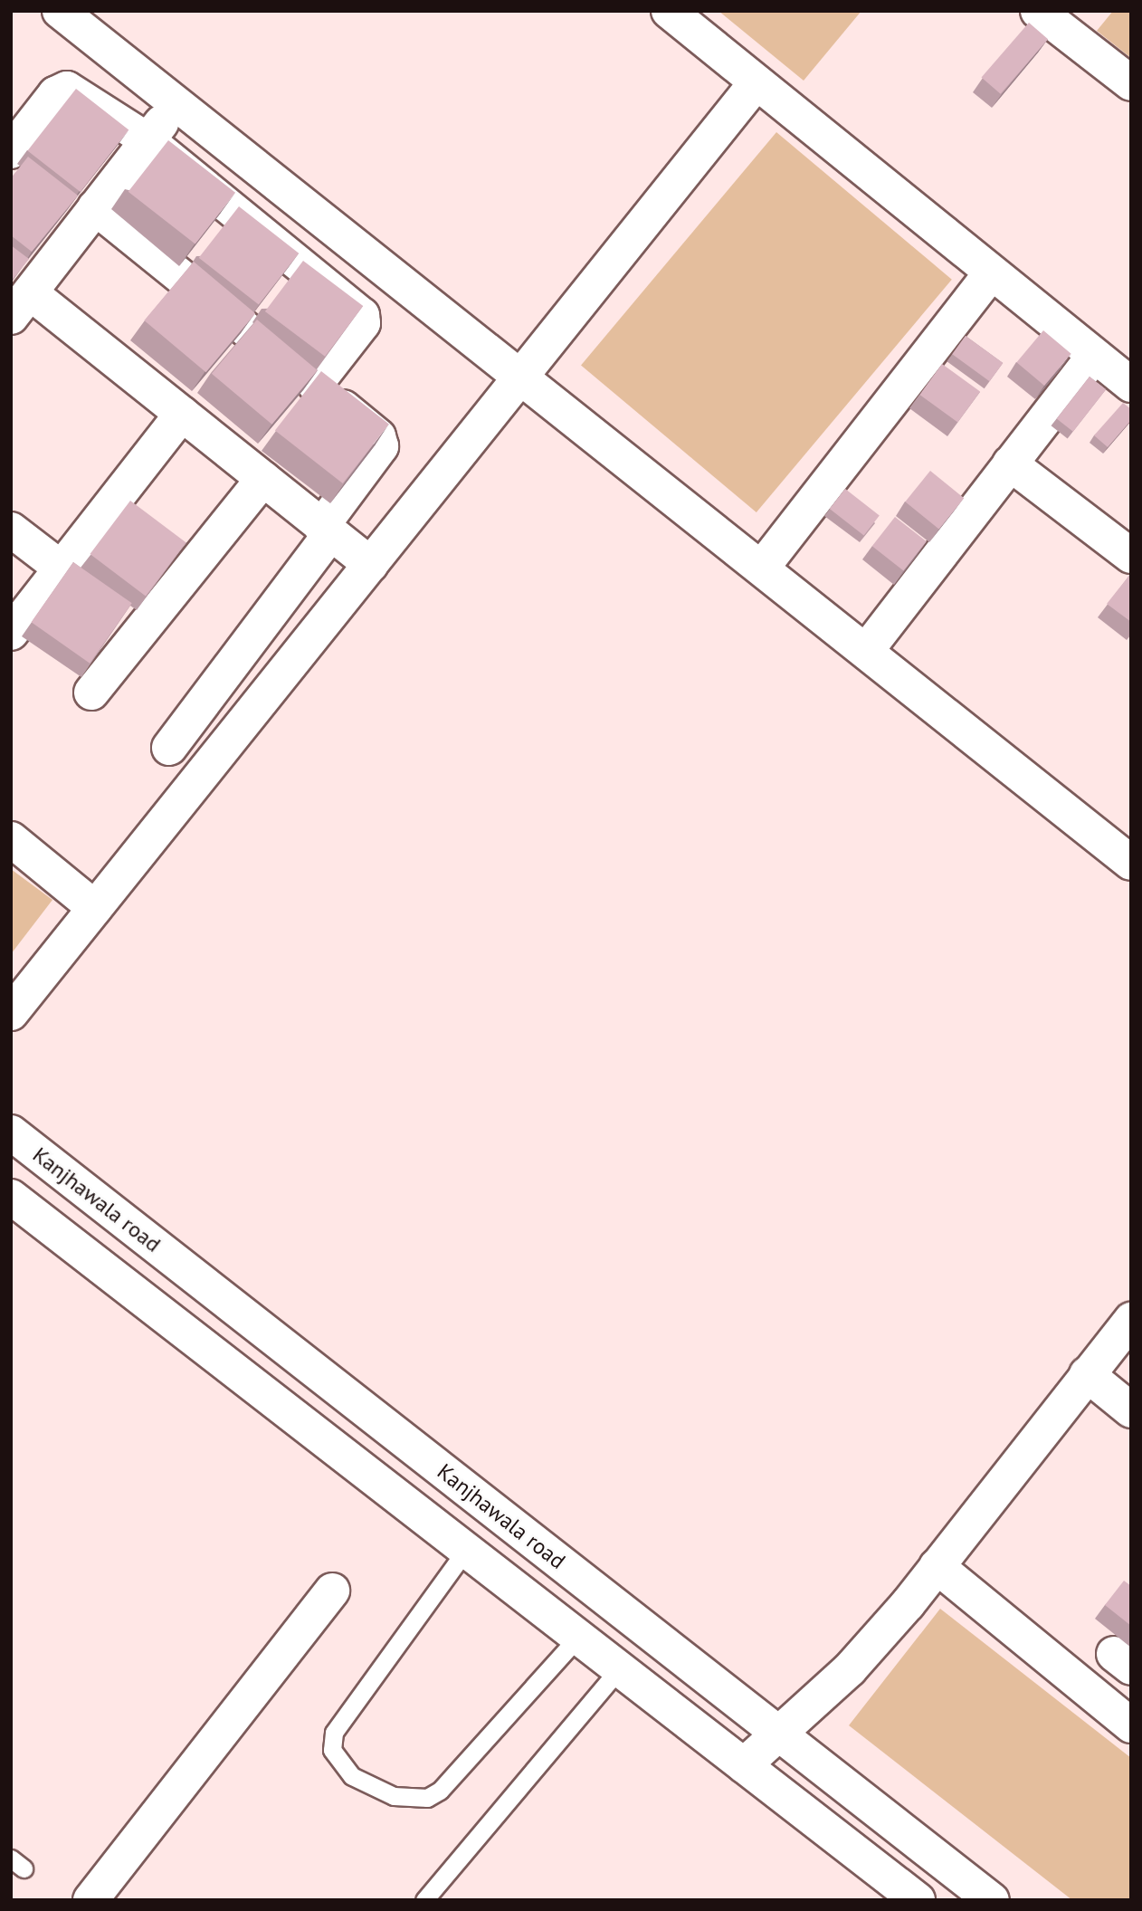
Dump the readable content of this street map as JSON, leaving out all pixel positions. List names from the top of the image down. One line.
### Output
{"streets":{"street":["Kanjhawala road"]}}
